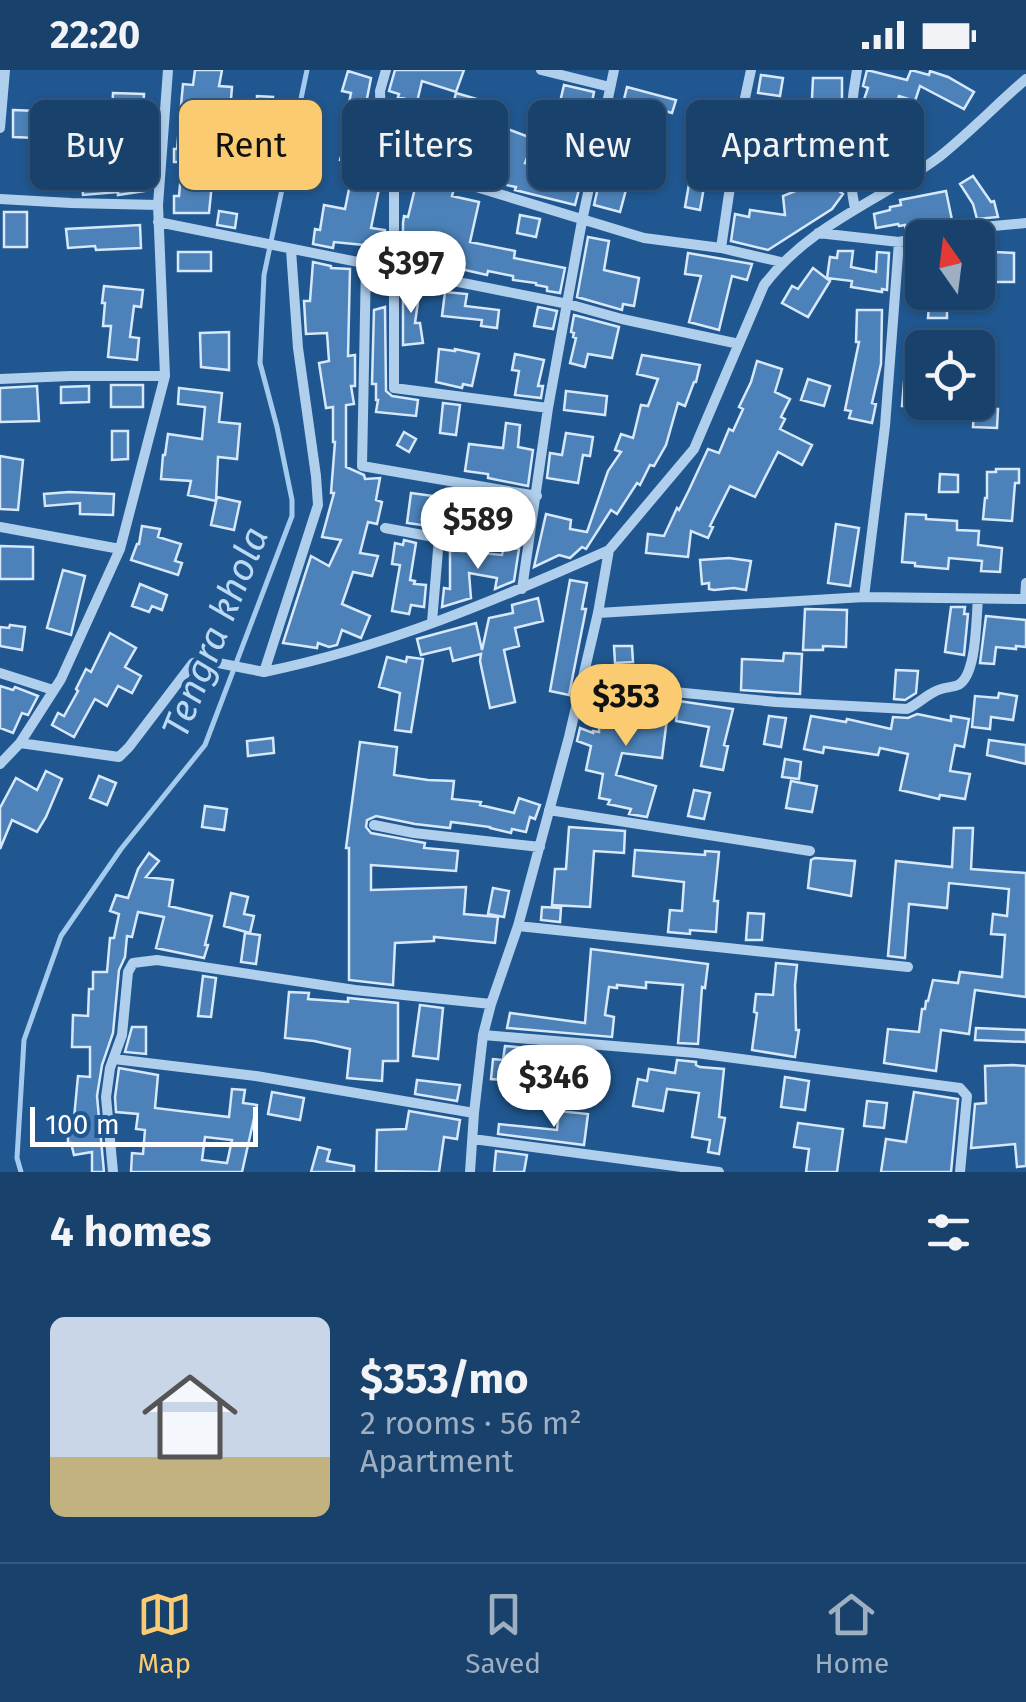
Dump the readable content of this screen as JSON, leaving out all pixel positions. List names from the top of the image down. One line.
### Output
{"water":["Tengra khola"],"scale_bar":"100 m","north":"top","page":{"status":"22:20","chip":["Buy","Rent","Filters","New","Apartment"],"price":["$397","$589","$353","$346"],"scale":"100 m","heading":"4 homes","list":[{"name":"$353/mo","note":"2 rooms · 56 m² · Apartment"}],"tabs":["Map","Saved","Home"]}}
